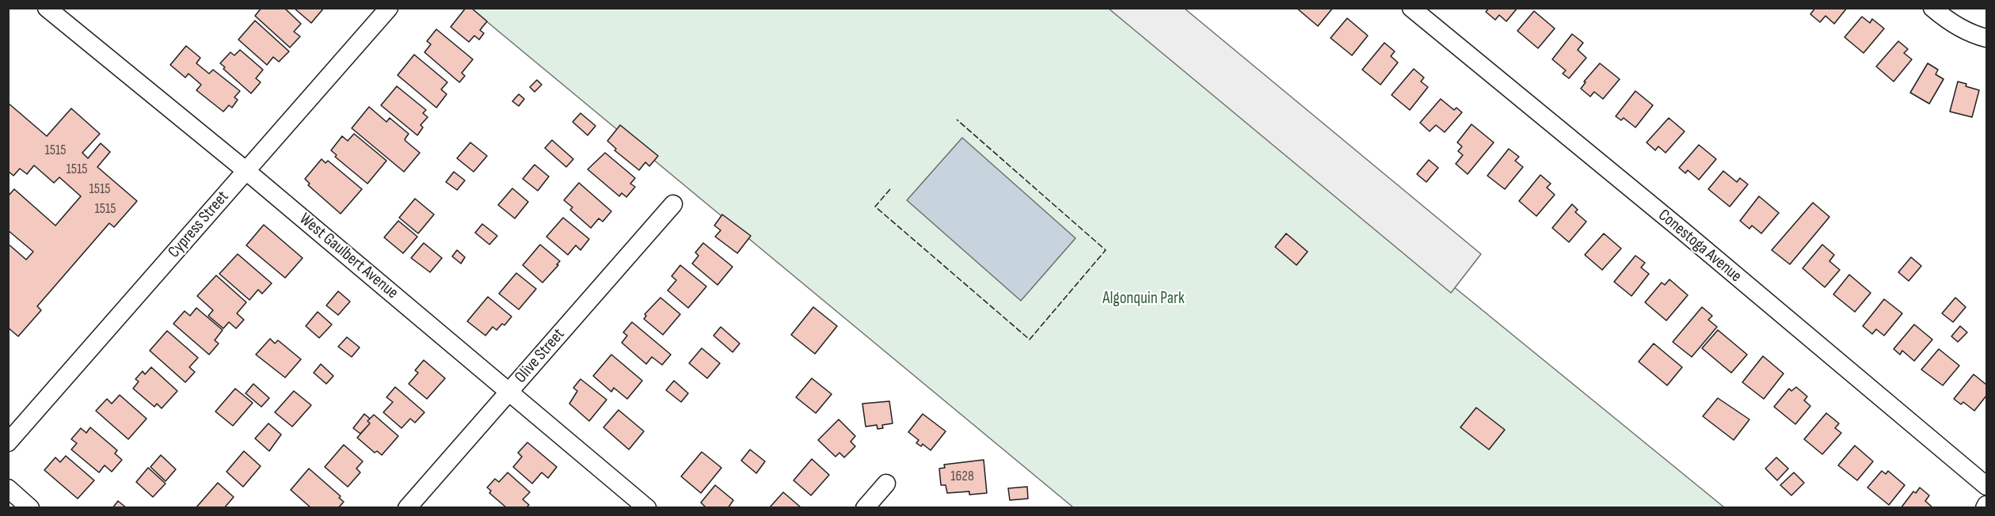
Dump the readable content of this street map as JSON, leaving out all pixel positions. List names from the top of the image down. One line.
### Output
{"streets":{"street":["Cypress Street","Conestoga Avenue","West Gaulbert Avenue","Olive Street"]},"crossings":[["Cypress Street","West Gaulbert Avenue"],["West Gaulbert Avenue","Olive Street"]],"parks":["Algonquin Park"],"house_numbers":["1515","1515","1515","1515","1628"]}
